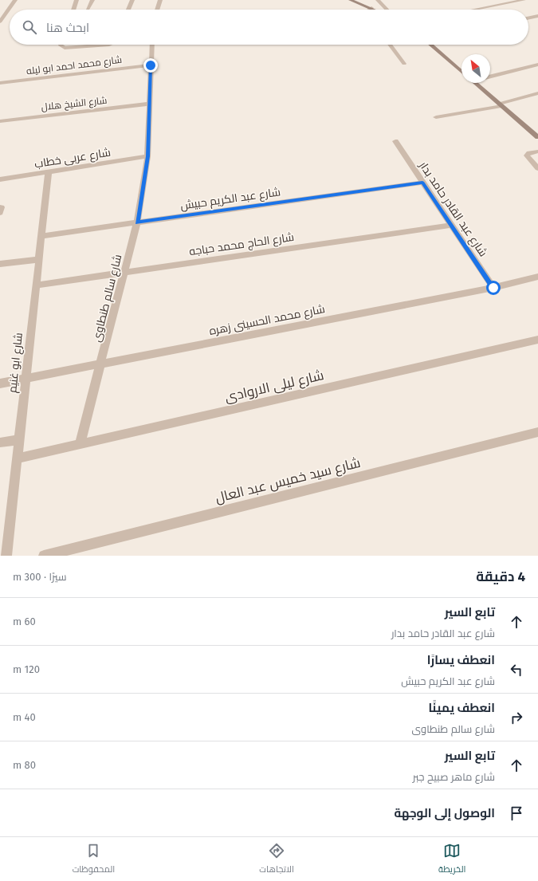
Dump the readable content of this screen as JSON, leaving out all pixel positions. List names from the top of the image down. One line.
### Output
{"streets":{"street":["شارع محمد احمد ابو ليله","شارع الشيخ هلال","شارع عربى خطاب","شارع عبد الكريم حبيش","شارع عبد القادر حامد بدار","شارع الحاج محمد حباجه","شارع سالم طنطاوى","شارع محمد الحسينى زهره","شارع ابو غنيم","شارع ليلى الاروادى","شارع سيد خميس عبد العال"]},"crossings":[["شارع محمد احمد ابو ليله","شارع سالم طنطاوى"],["شارع الشيخ هلال","شارع سالم طنطاوى"],["شارع عربى خطاب","شارع سالم طنطاوى"],["شارع عربى خطاب","شارع ابو غنيم"],["شارع عبد الكريم حبيش","شارع عبد القادر حامد بدار"],["شارع عبد الكريم حبيش","شارع سالم طنطاوى"],["شارع عبد الكريم حبيش","شارع ابو غنيم"],["شارع عبد القادر حامد بدار","شارع الحاج محمد حباجه"],["شارع عبد القادر حامد بدار","شارع محمد الحسينى زهره"],["شارع الحاج محمد حباجه","شارع سالم طنطاوى"],["شارع الحاج محمد حباجه","شارع ابو غنيم"],["شارع سالم طنطاوى","شارع محمد الحسينى زهره"],["شارع سالم طنطاوى","شارع ليلى الاروادى"],["شارع محمد الحسينى زهره","شارع ابو غنيم"],["شارع ابو غنيم","شارع ليلى الاروادى"]],"north":"top left","page":{"search":"ابحث هنا","heading":["4 دقيقة","سيرًا · 300 m"],"list":[["تابع السير","شارع عبد القادر حامد بدار","60 m"],["انعطف يسارًا","شارع عبد الكريم حبيش","120 m"],["انعطف يمينًا","شارع سالم طنطاوى","40 m"],["تابع السير","شارع ماهر صبيح جبر","80 m"],"الوصول إلى الوجهة"],"nav":["الخريطة","الاتجاهات","المحفوظات"]}}
